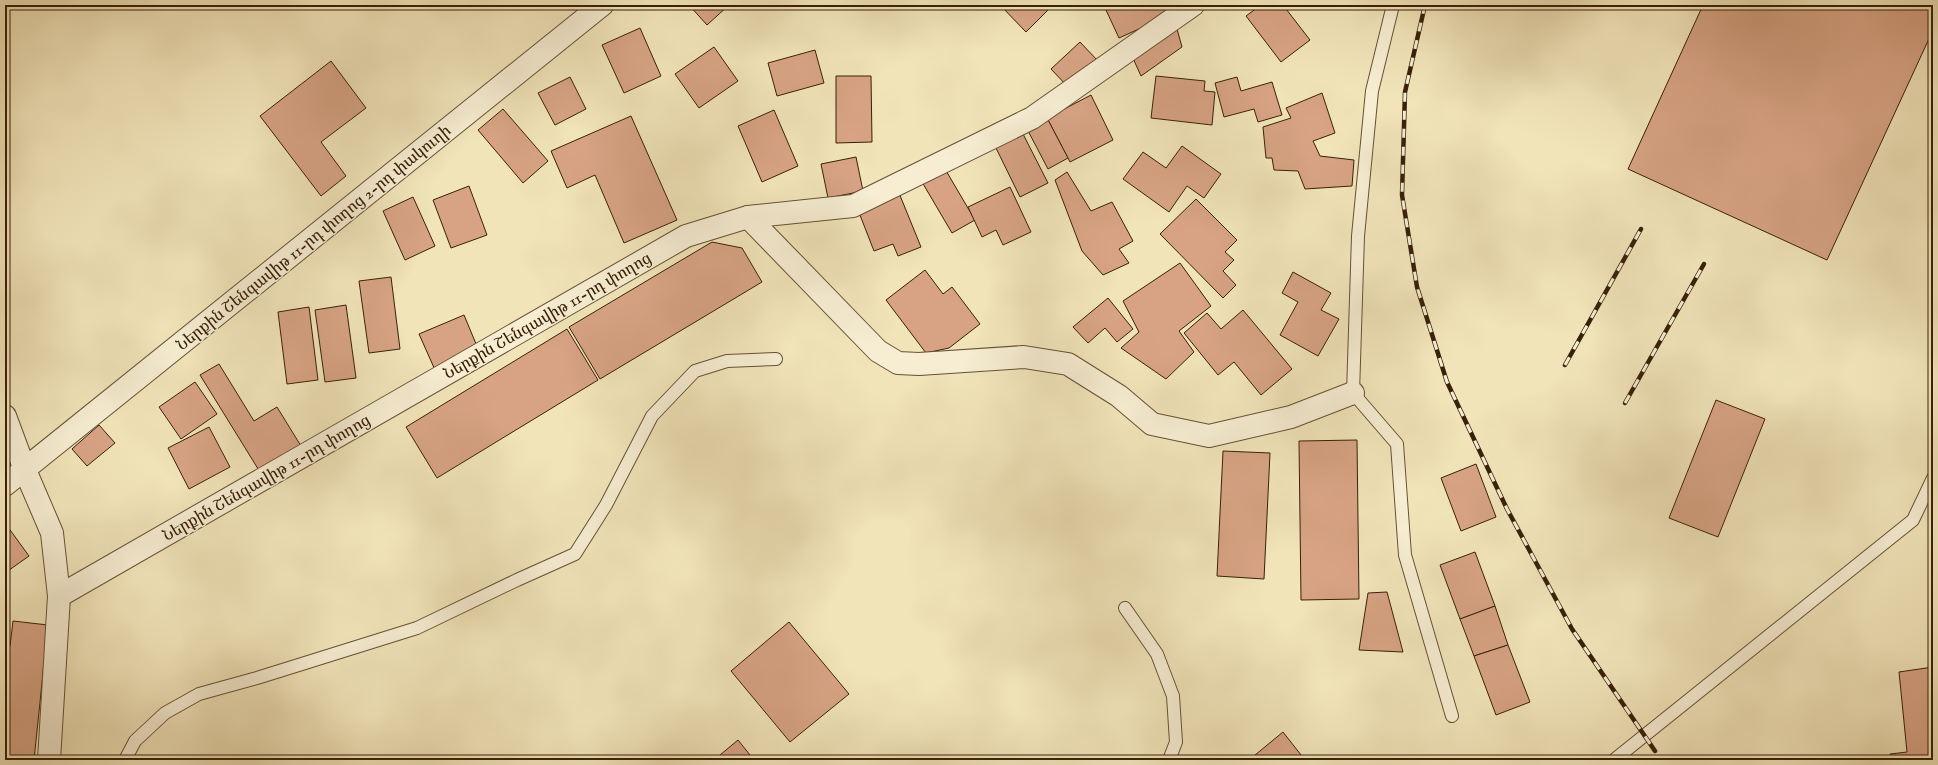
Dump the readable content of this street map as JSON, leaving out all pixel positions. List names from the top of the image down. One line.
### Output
{"streets":{"street":["Ներքին Շենգավիթ 11-րդ փողոց 2-րդ փակուղի","Ներքին Շենգավիթ 11-րդ փողոց"]}}
